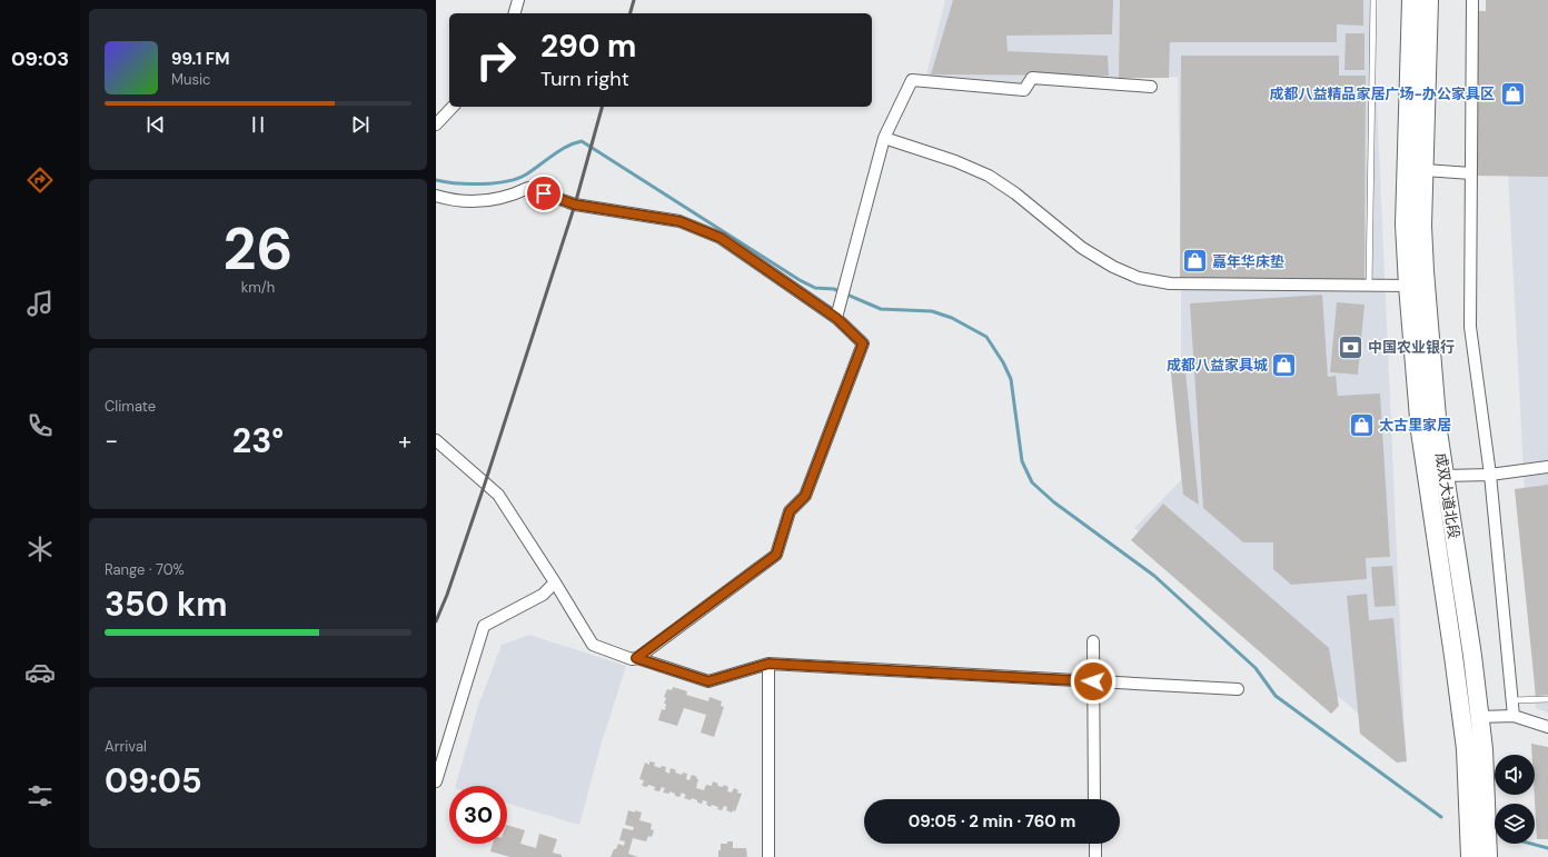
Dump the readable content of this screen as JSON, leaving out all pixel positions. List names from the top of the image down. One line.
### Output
{"streets":{"main road":["成双大道北段"]},"places":{"shop":["成都八益精品家居广场-办公家具区","嘉年华床垫","成都八益家具城","太古里家居"],"bank":["中国农业银行"]},"page":{"tabs":"09:03","turn":["290 m","Turn right"],"song":["99.1 FM","Music"],"tile":[["26","km/h"],"Climate",["Range · 70%","350 km"],["Arrival","09:05"]],"heat":["−","23°","+"],"limit":"30","trip":"09:05 · 2 min · 760 m"}}
